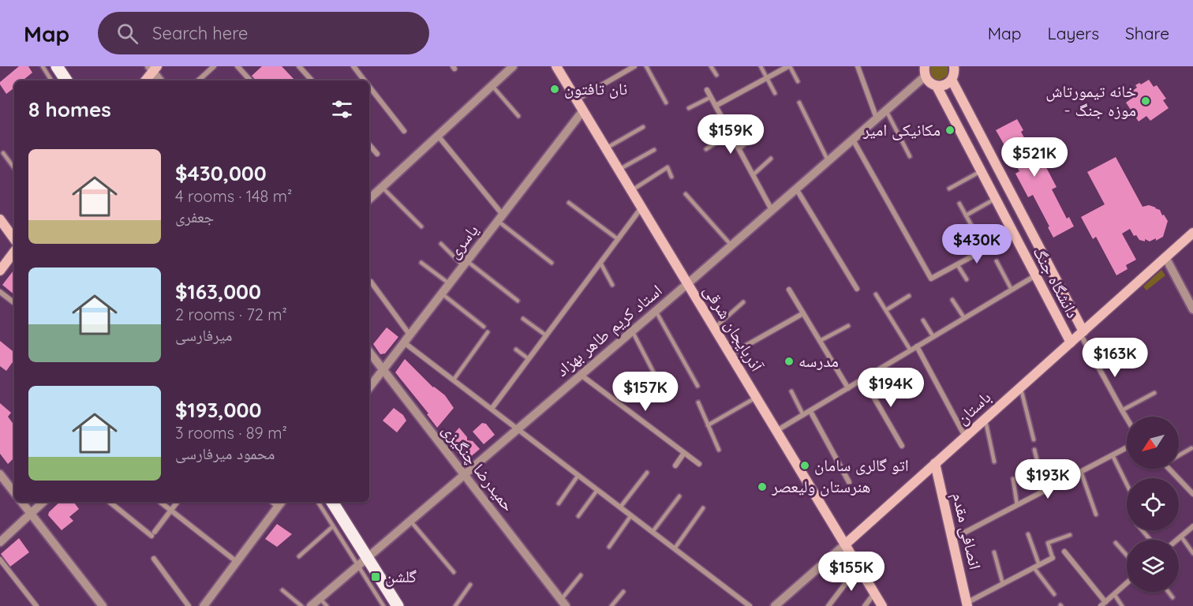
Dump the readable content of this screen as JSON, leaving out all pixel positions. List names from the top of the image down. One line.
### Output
{"streets":{"main road":["دانشگاه جنگ","آذربایجان شرقی","باستان","انصافی مقدم"],"street":["یاسری","استاد کریم طاهر بهزاد","حمیدرضا چنگیزی"]},"crossings":[["یاسری","آذربایجان شرقی"],["یاسری","حمیدرضا چنگیزی"],["دانشگاه جنگ","باستان"],["آذربایجان شرقی","استاد کریم طاهر بهزاد"],["آذربایجان شرقی","باستان"],["استاد کریم طاهر بهزاد","حمیدرضا چنگیزی"],["باستان","انصافی مقدم"]],"places":{"other":["نان تافتون","خانه تیمورتاش - موزه جنگ","مکانیکی امیر","مدرسه","اتو گالری سامان","هنرستان ولیعصر"],"transit":["گلشن"]},"north":"bottom left","page":{"header":"Map","search":"Search here","nav":["Map","Layers","Share"],"heading":"8 homes","price":["$159K","$521K","$430K","$163K","$194K","$157K","$193K","$155K"],"list":[{"name":"$430,000","note":"4 rooms · 148 m² · جعفری"},{"name":"$163,000","note":"2 rooms · 72 m² · میرفارسی"},{"name":"$193,000","note":"3 rooms · 89 m² · محمود میرفارسی"}]}}
